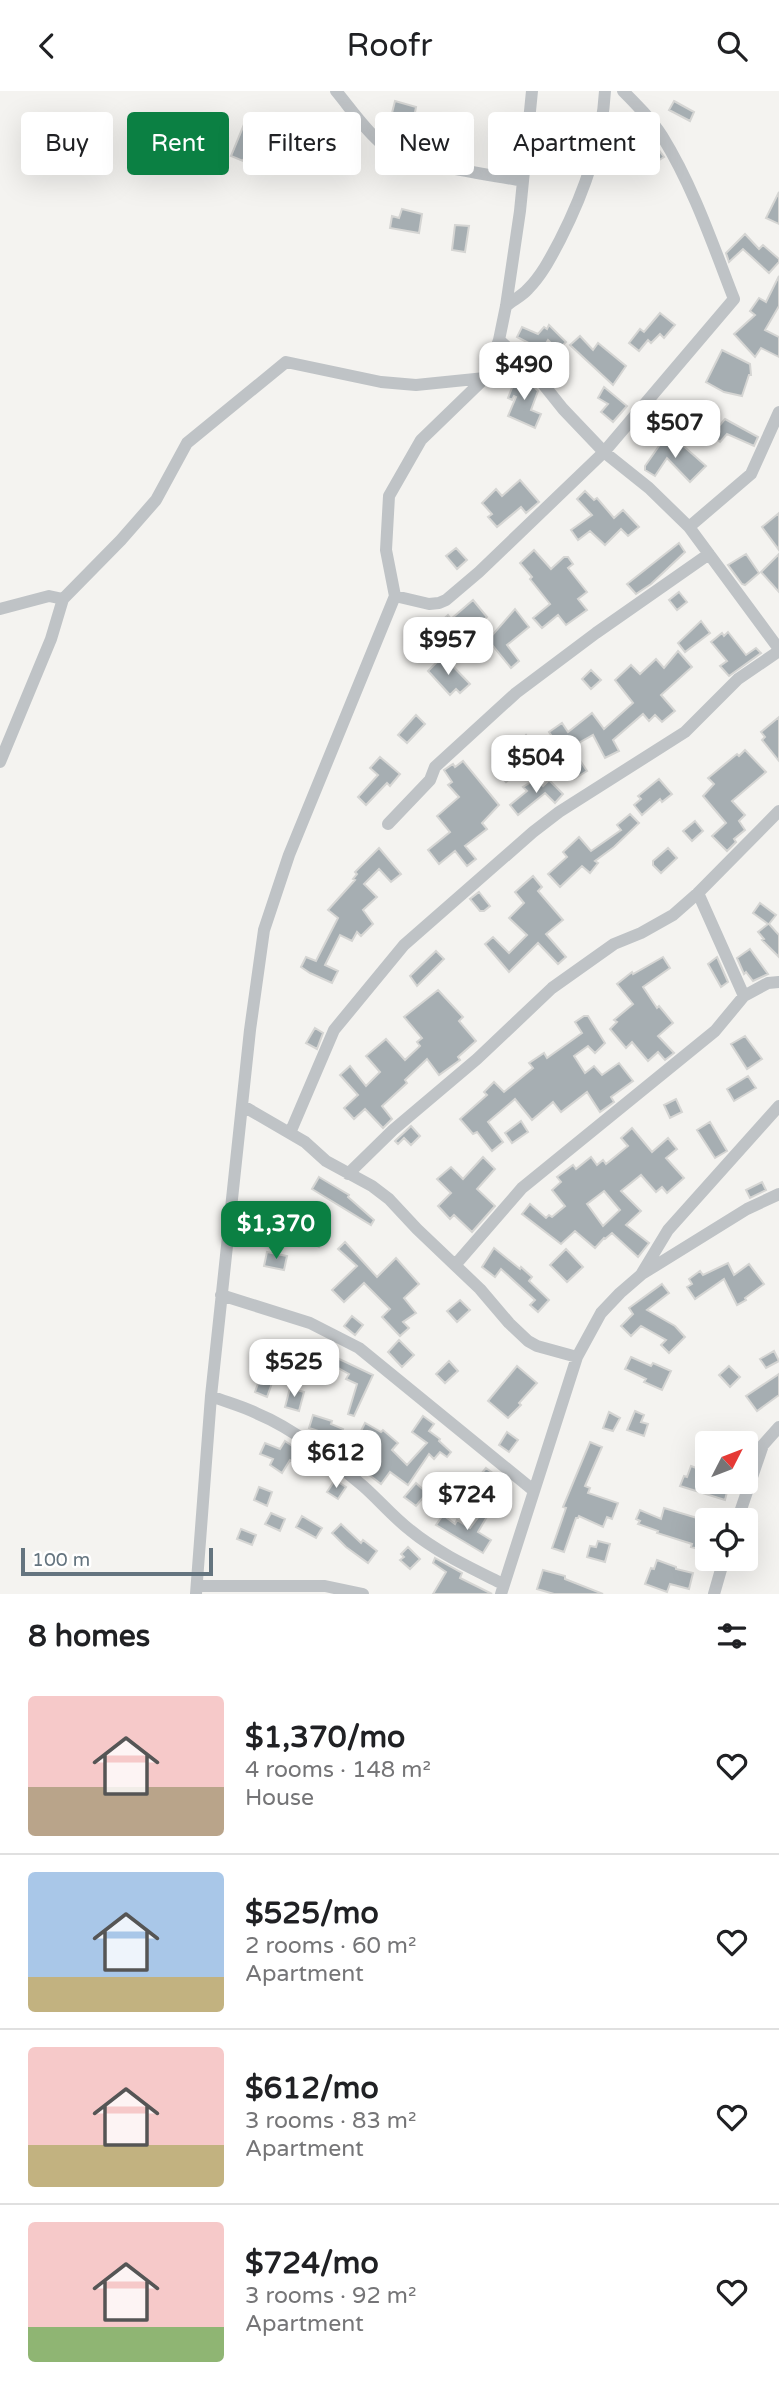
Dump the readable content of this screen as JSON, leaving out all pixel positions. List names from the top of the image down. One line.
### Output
{"scale_bar":"100 m","north":"top right","page":{"header":"Roofr","chip":["Buy","Rent","Filters","New","Apartment"],"price":["$490","$507","$957","$504","$1,370","$525","$612","$724"],"scale":"100 m","heading":"8 homes","list":[{"name":"$1,370/mo","note":"4 rooms · 148 m² · House"},{"name":"$525/mo","note":"2 rooms · 60 m² · Apartment"},{"name":"$612/mo","note":"3 rooms · 83 m² · Apartment"},{"name":"$724/mo","note":"3 rooms · 92 m² · Apartment"}]}}
